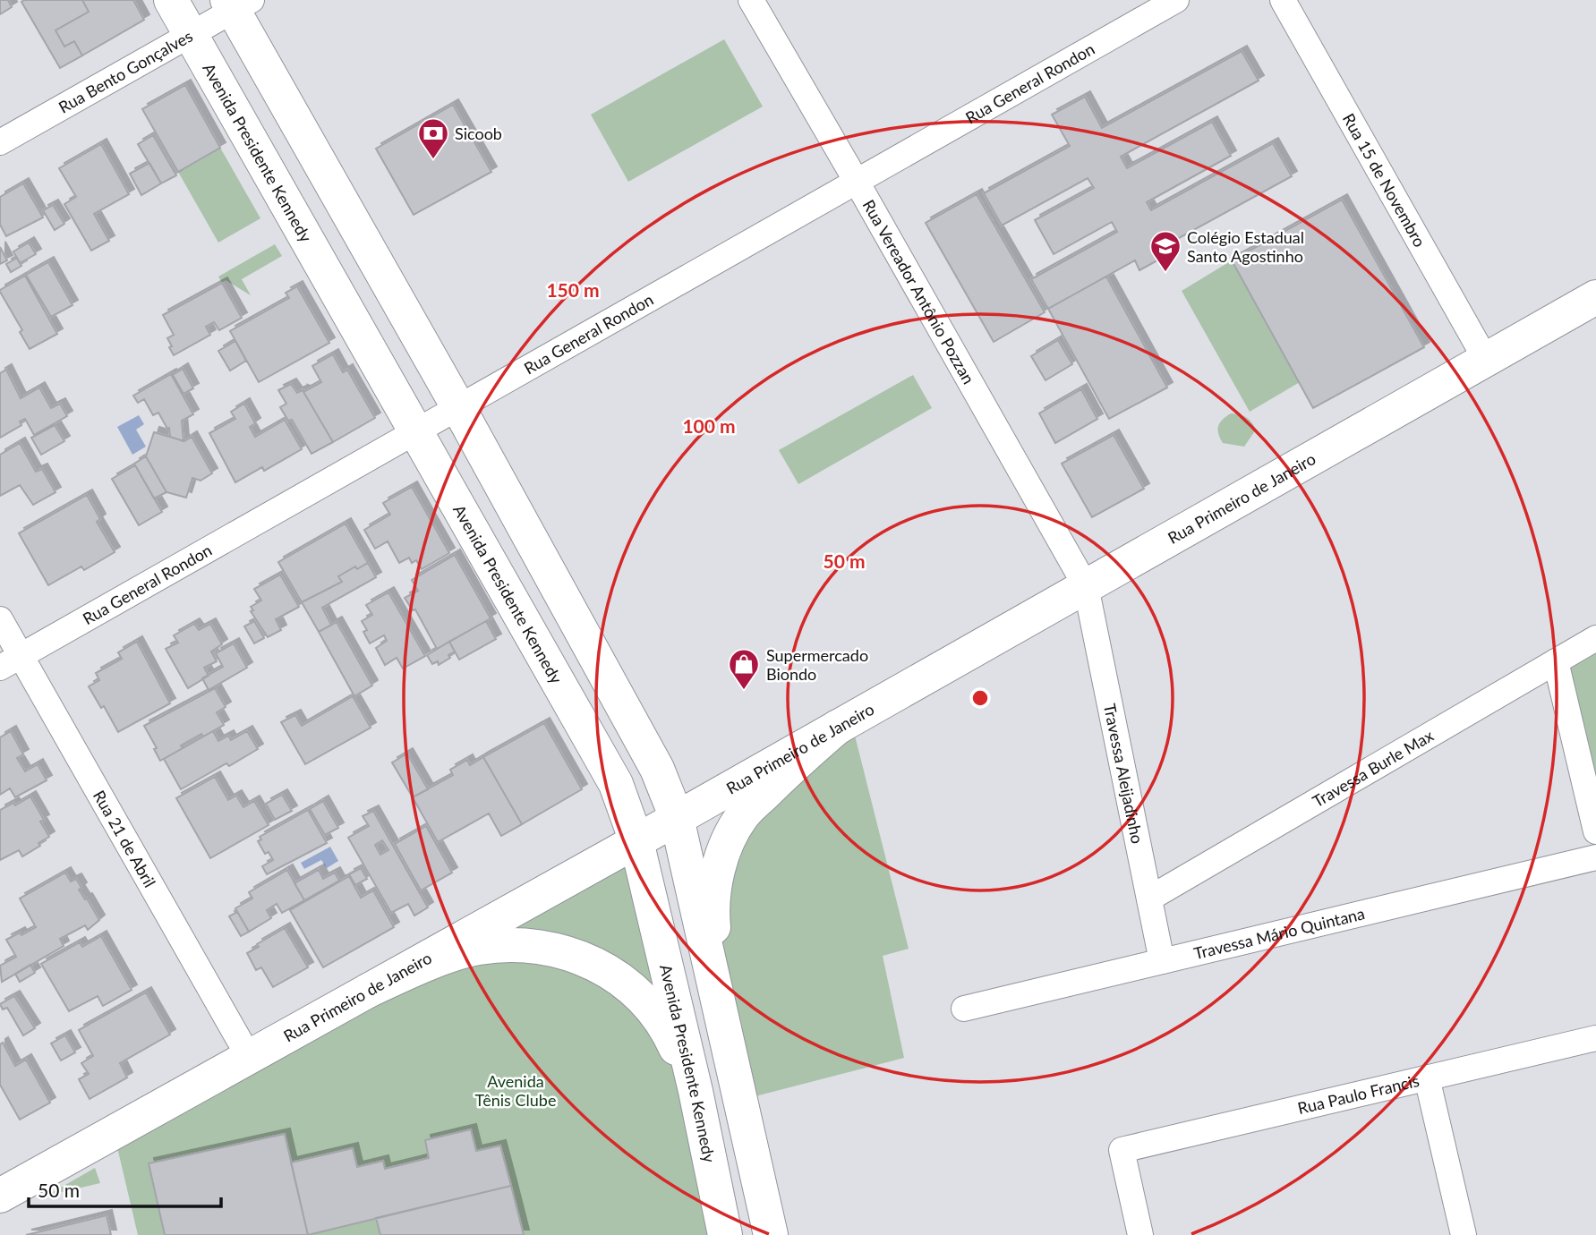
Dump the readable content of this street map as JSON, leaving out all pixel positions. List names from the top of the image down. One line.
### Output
{"streets":{"main road":["Avenida Presidente Kennedy","Rua Primeiro de Janeiro"],"street":["Rua Bento Gonçalves","Rua General Rondon","Rua 15 de Novembro","Rua Vereador Antônio Pozzan","Travessa Burle Max","Travessa Aleijadinho","Rua 21 de Abril","Travessa Mário Quintana","Rua Paulo Francis"]},"crossings":[["Rua Bento Gonçalves","Avenida Presidente Kennedy"],["Rua General Rondon","Avenida Presidente Kennedy"],["Rua General Rondon","Rua Vereador Antônio Pozzan"],["Rua General Rondon","Rua 21 de Abril"],["Avenida Presidente Kennedy","Rua Primeiro de Janeiro"],["Rua 15 de Novembro","Rua Primeiro de Janeiro"],["Rua Vereador Antônio Pozzan","Rua Primeiro de Janeiro"],["Rua Vereador Antônio Pozzan","Travessa Aleijadinho"],["Rua Primeiro de Janeiro","Travessa Aleijadinho"],["Rua Primeiro de Janeiro","Rua 21 de Abril"],["Travessa Burle Max","Travessa Aleijadinho"],["Travessa Aleijadinho","Travessa Mário Quintana"]],"parks":["Avenida Tênis Clube"],"places":{"bank":["Sicoob"],"school or university":["Colégio Estadual Santo Agostinho"],"shop":["Supermercado Biondo"]},"scale_bar":"50 m","rings":["150 m","100 m","50 m"]}
